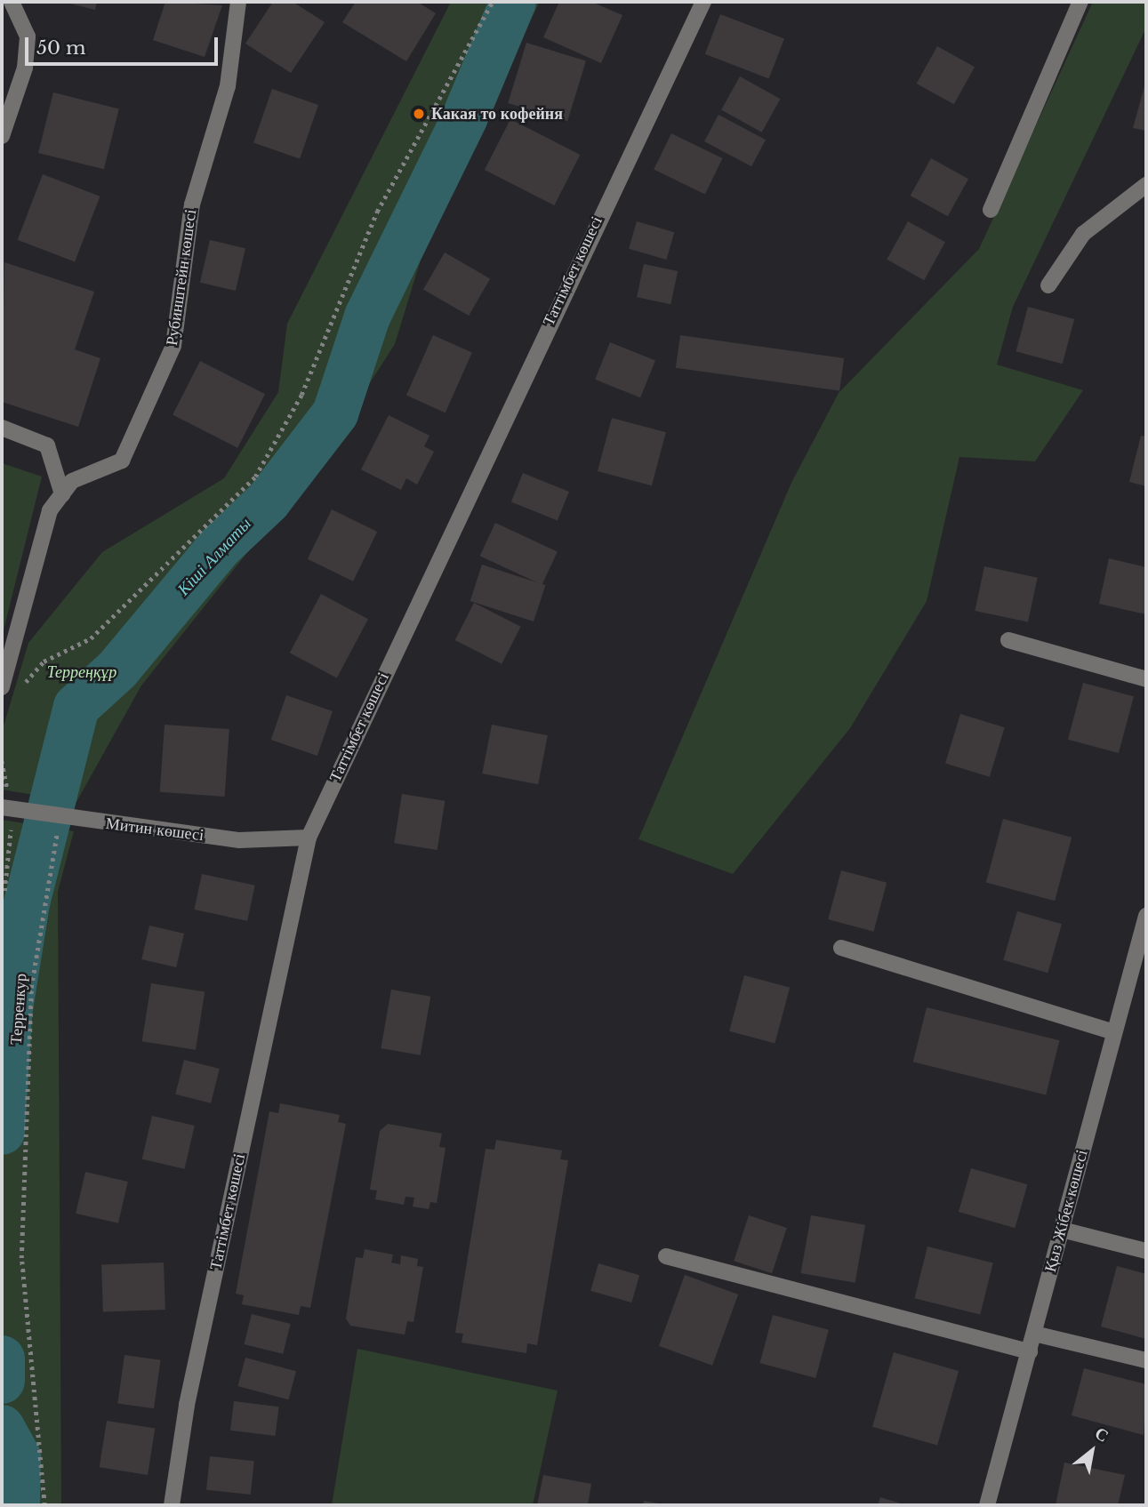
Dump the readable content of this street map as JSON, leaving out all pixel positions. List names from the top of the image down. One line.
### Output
{"streets":{"street":["Таттімбет көшесі","Рубинштейн көшесі","Митин көшесі","Қыз Жібек көшесі"],"path":["Терренкур"]},"crossings":[["Таттімбет көшесі","Митин көшесі"],["Митин көшесі","Терренкур"]],"water":["Кіші Алматы"],"parks":["Терреңқұр"],"places":["Какая то кофейня"],"scale_bar":"50 m","north":"top right"}
